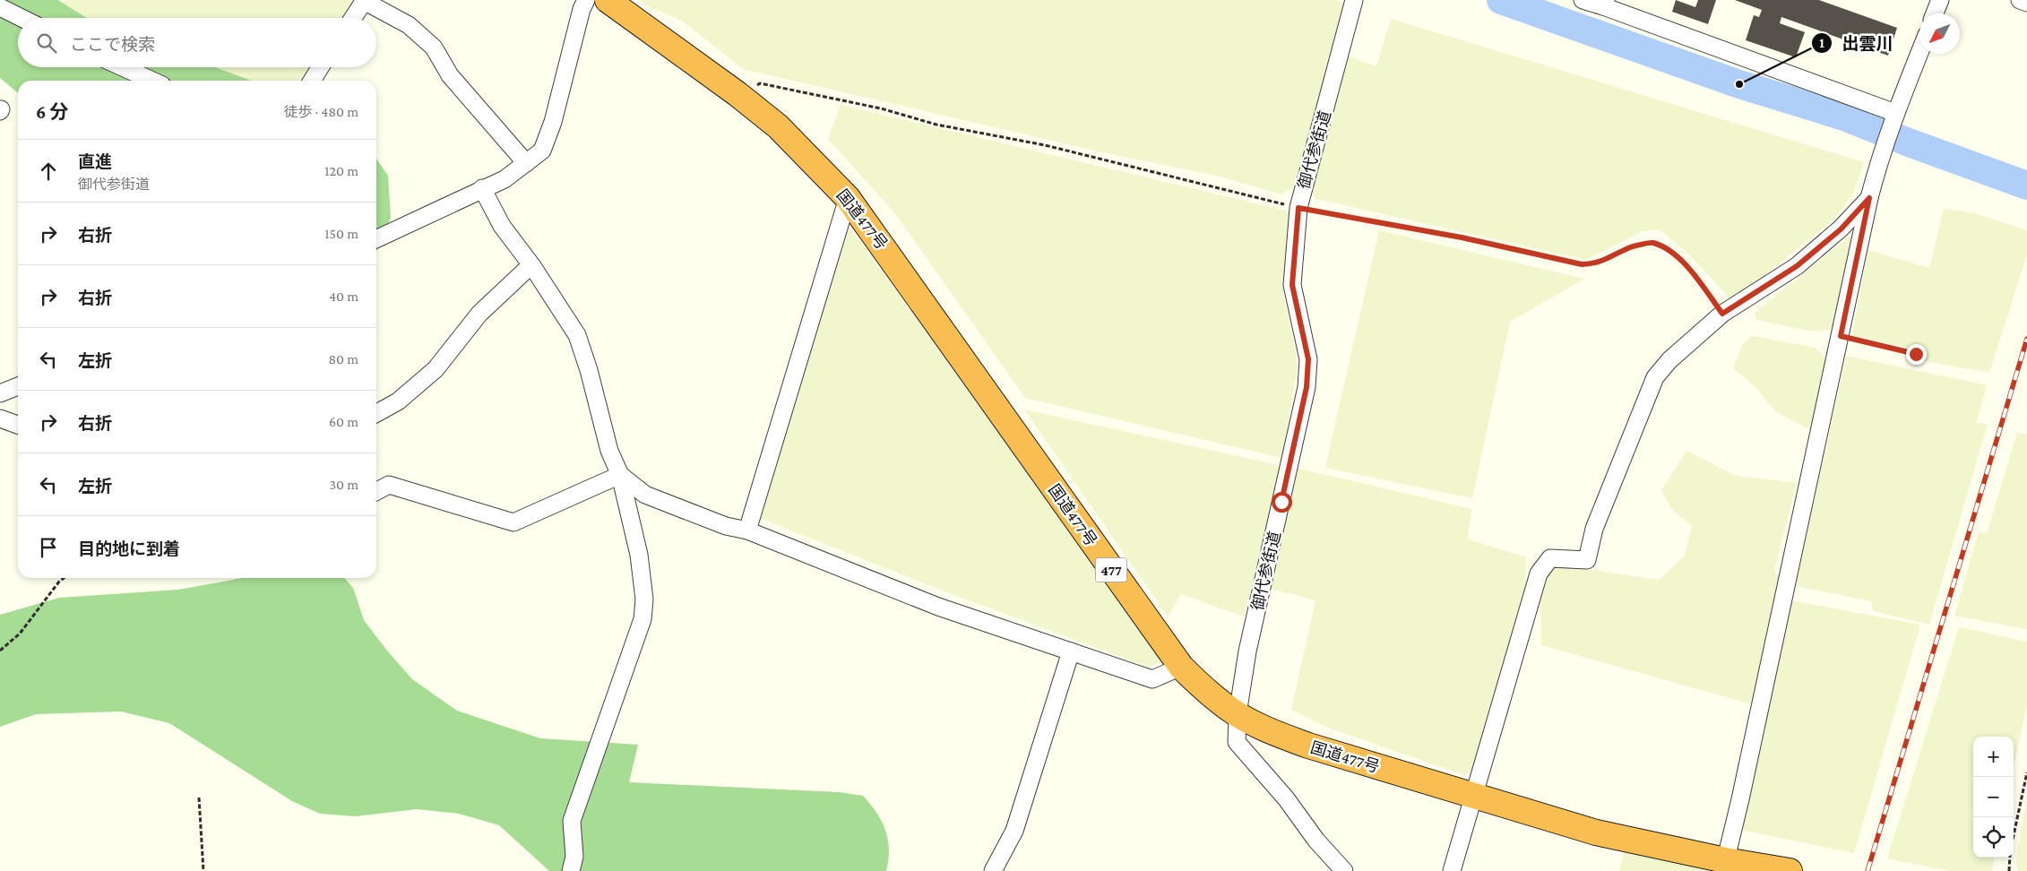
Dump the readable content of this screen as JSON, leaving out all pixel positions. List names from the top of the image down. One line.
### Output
{"streets":{"highway":["国道477号","477"],"street":["御代参街道"]},"crossings":[["御代参街道","国道477号"]],"places":["出雲川"],"north":"bottom left","page":{"search":"ここで検索","heading":["6 分","徒歩 · 480 m"],"list":[["直進","御代参街道","120 m"],["右折","150 m"],["右折","40 m"],["左折","80 m"],["右折","60 m"],["左折","30 m"],"目的地に到着"],"map_buttons":["+","−"]}}
